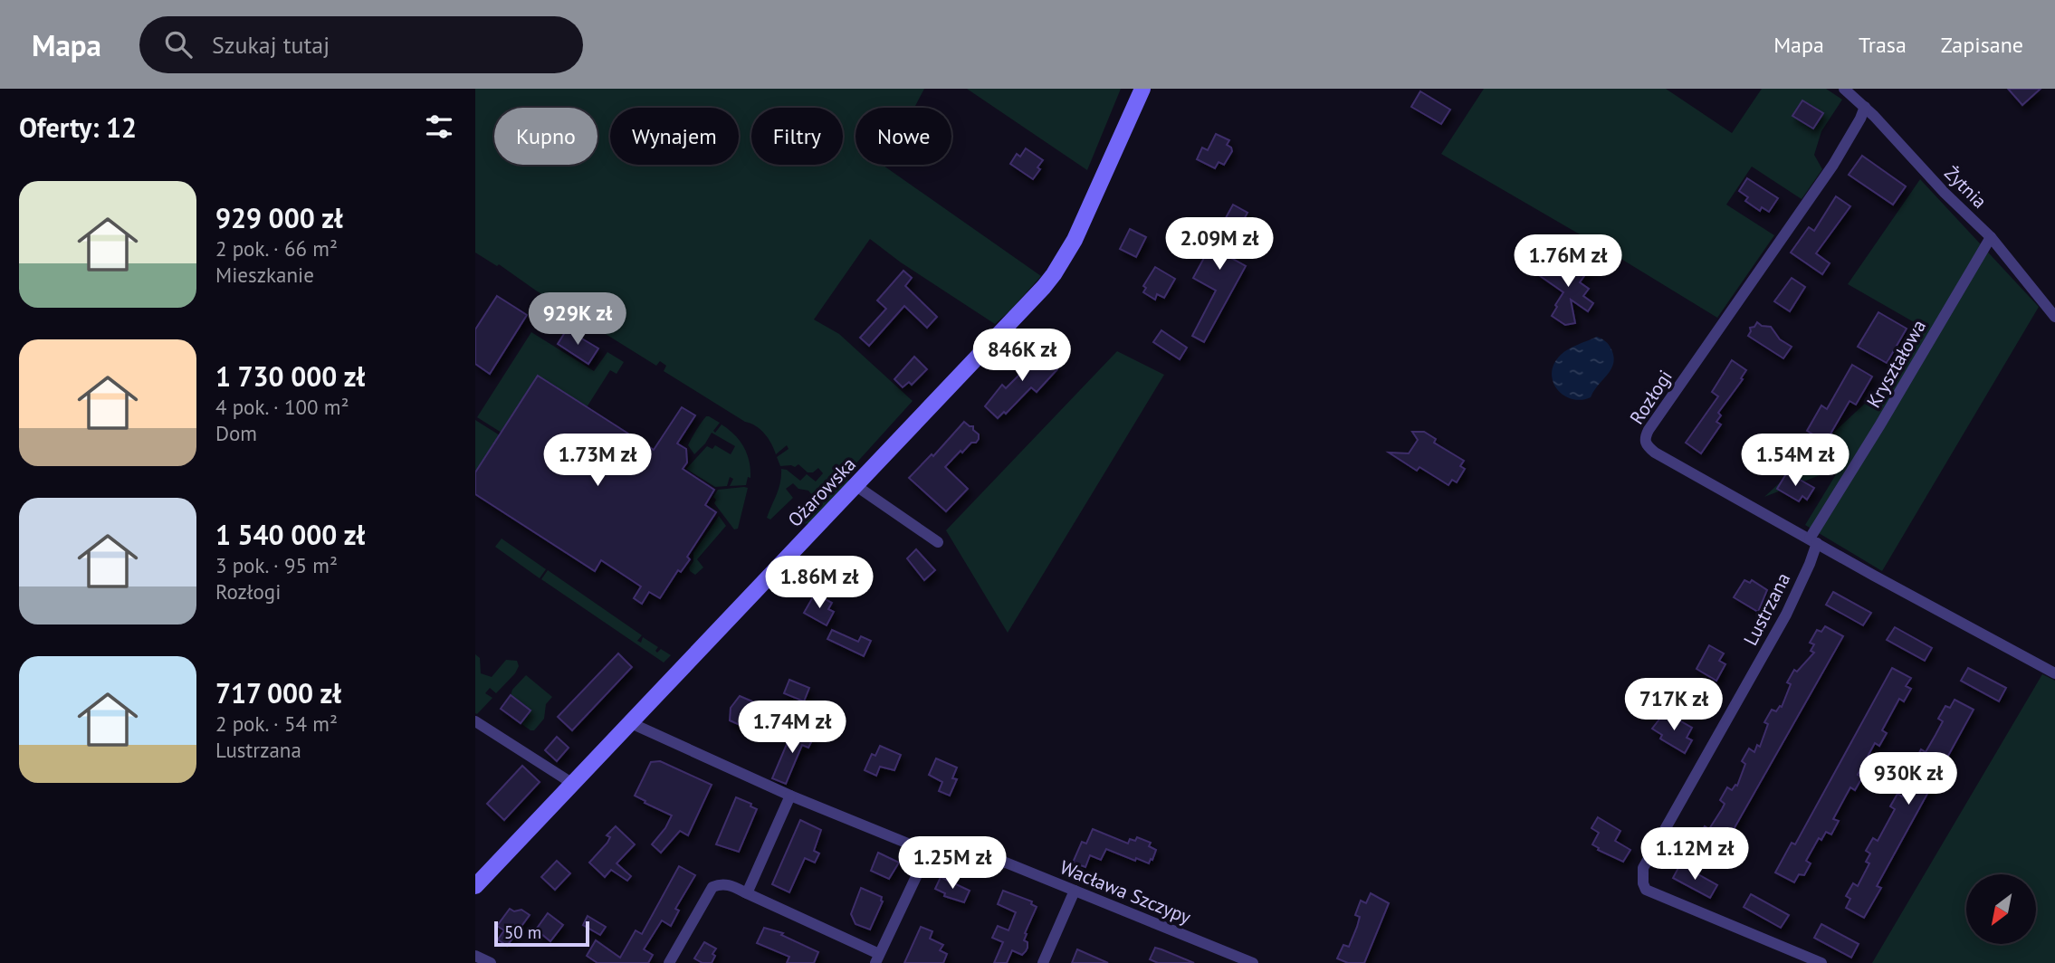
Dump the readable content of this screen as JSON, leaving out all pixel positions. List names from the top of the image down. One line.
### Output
{"streets":{"main road":["Ożarowska"],"street":["Żytnia","Kryształowa","Rozłogi","Lustrzana","Wacława Szczypy"]},"crossings":[["Żytnia","Kryształowa"],["Żytnia","Rozłogi"],["Kryształowa","Rozłogi"],["Kryształowa","Lustrzana"],["Rozłogi","Lustrzana"],["Ożarowska","Wacława Szczypy"]],"scale_bar":"50 m","north":"bottom left","page":{"header":"Mapa","search":"Szukaj tutaj","nav":["Mapa","Trasa","Zapisane"],"heading":"Oferty: 12","chip":["Kupno","Wynajem","Filtry","Nowe"],"list":[{"name":"929 000 zł","note":"2 pok. · 66 m² · Mieszkanie"},{"name":"1 730 000 zł","note":"4 pok. · 100 m² · Dom"},{"name":"1 540 000 zł","note":"3 pok. · 95 m² · Rozłogi"},{"name":"717 000 zł","note":"2 pok. · 54 m² · Lustrzana"}],"price":["2.09M zł","1.76M zł","929K zł","846K zł","1.73M zł","1.54M zł","1.86M zł","717K zł","1.74M zł","930K zł","1.12M zł","1.25M zł"],"scale":"50 m"}}
